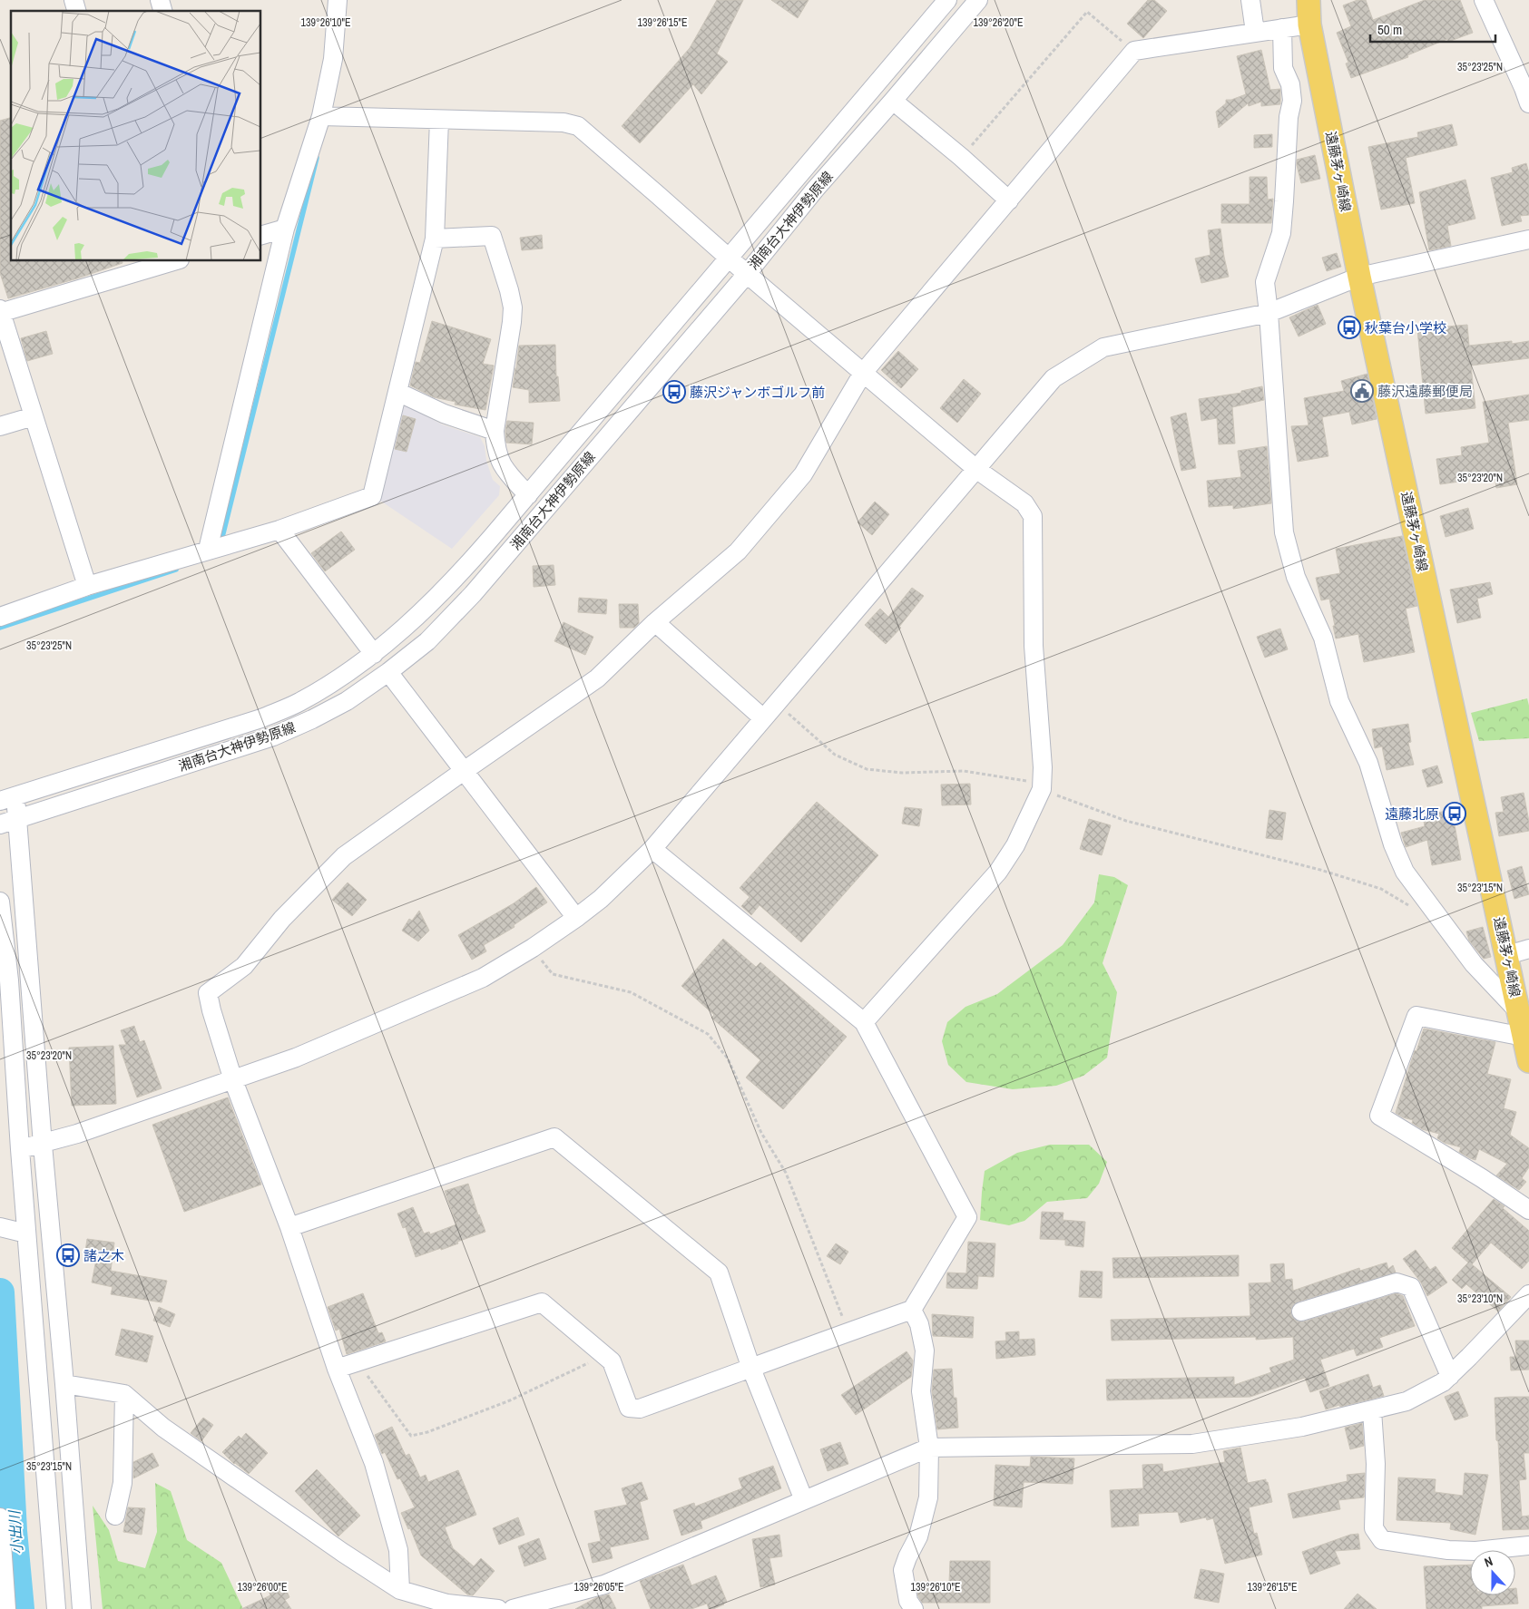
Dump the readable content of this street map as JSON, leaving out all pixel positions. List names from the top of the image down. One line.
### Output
{"streets":{"main road":["遠藤茅ヶ崎線"],"street":["湘南台大神伊勢原線"]},"water":["小出川"],"places":{"bus stop":["秋葉台小学校","藤沢ジャンボゴルフ前","遠藤北原","諸之木"],"public building":["藤沢遠藤郵便局"]},"scale_bar":"50 m","north":"top","coordinates":["139°26'10\"E","139°26'15\"E","139°26'20\"E","35°23'25\"N","35°23'20\"N","35°23'15\"N","35°23'10\"N","139°26'00\"E","139°26'05\"E"]}
